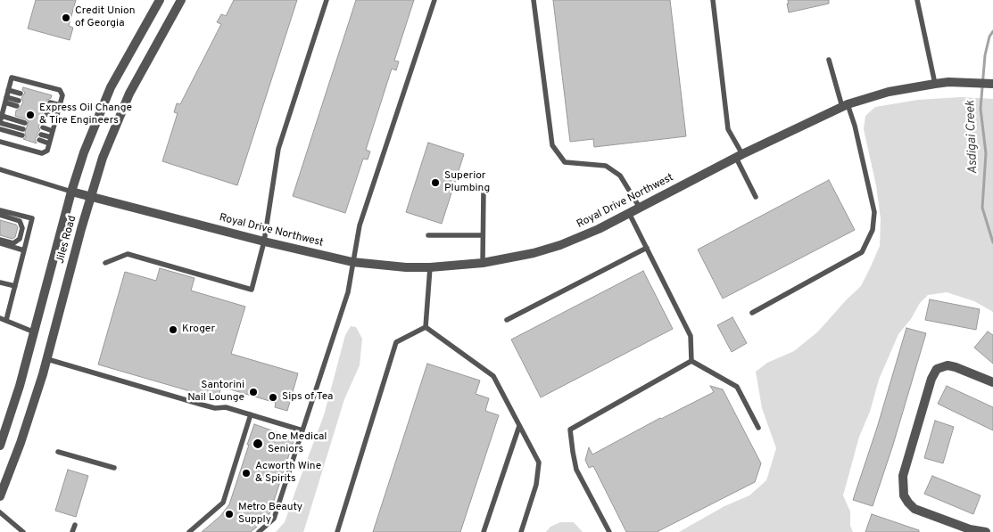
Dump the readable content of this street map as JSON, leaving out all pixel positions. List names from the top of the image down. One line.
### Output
{"streets":{"street":["Royal Drive Northwest","Jiles Road"]},"crossings":[["Royal Drive Northwest","Jiles Road"]],"water":["Asdigai Creek"],"places":["Credit Union of Georgia","Express Oil Change & Tire Engineers","Superior Plumbing","Kroger","Santorini Nail Lounge","Sips of Tea","One Medical Seniors","Acworth Wine & Spirits","Metro Beauty Supply"]}
